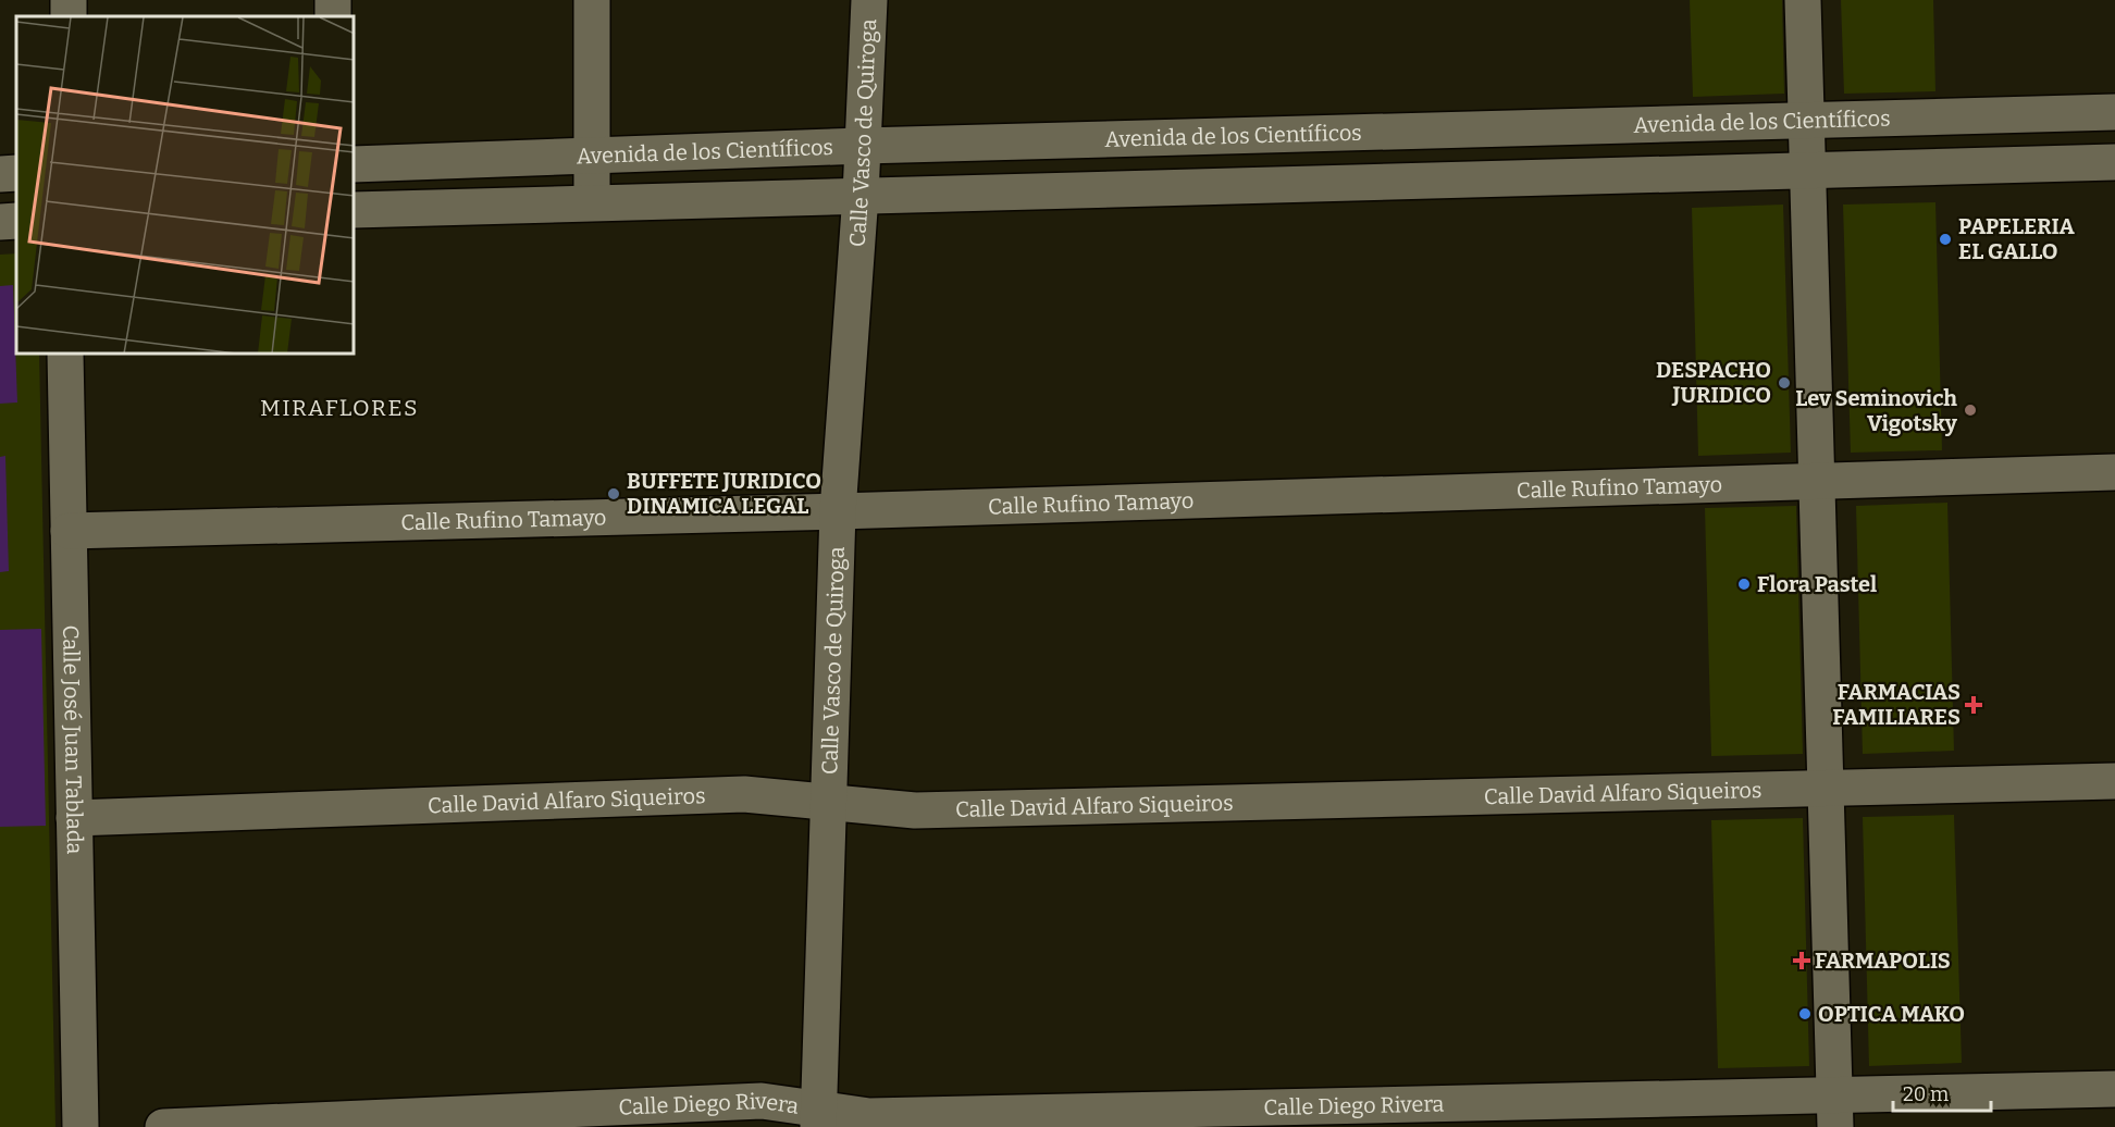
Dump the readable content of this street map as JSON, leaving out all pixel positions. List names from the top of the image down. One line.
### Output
{"streets":{"street":["Avenida de los Científicos","Calle Vasco de Quiroga","Calle Rufino Tamayo","Calle José Juan Tablada","Calle David Alfaro Siqueiros","Calle Diego Rivera"]},"crossings":[["Avenida de los Científicos","Calle Vasco de Quiroga"],["Calle Vasco de Quiroga","Calle Rufino Tamayo"],["Calle Vasco de Quiroga","Calle David Alfaro Siqueiros"],["Calle Vasco de Quiroga","Calle Diego Rivera"],["Calle Rufino Tamayo","Calle José Juan Tablada"],["Calle José Juan Tablada","Calle David Alfaro Siqueiros"]],"districts":["MIRAFLORES"],"places":{"other":["PAPELERIA EL GALLO","DESPACHO JURIDICO","Lev Seminovich Vigotsky","BUFFETE JURIDICO DINAMICA LEGAL","Flora Pastel","OPTICA MAKO"],"health":["FARMACIAS FAMILIARES","FARMAPOLIS"]},"scale_bar":"20 m"}
